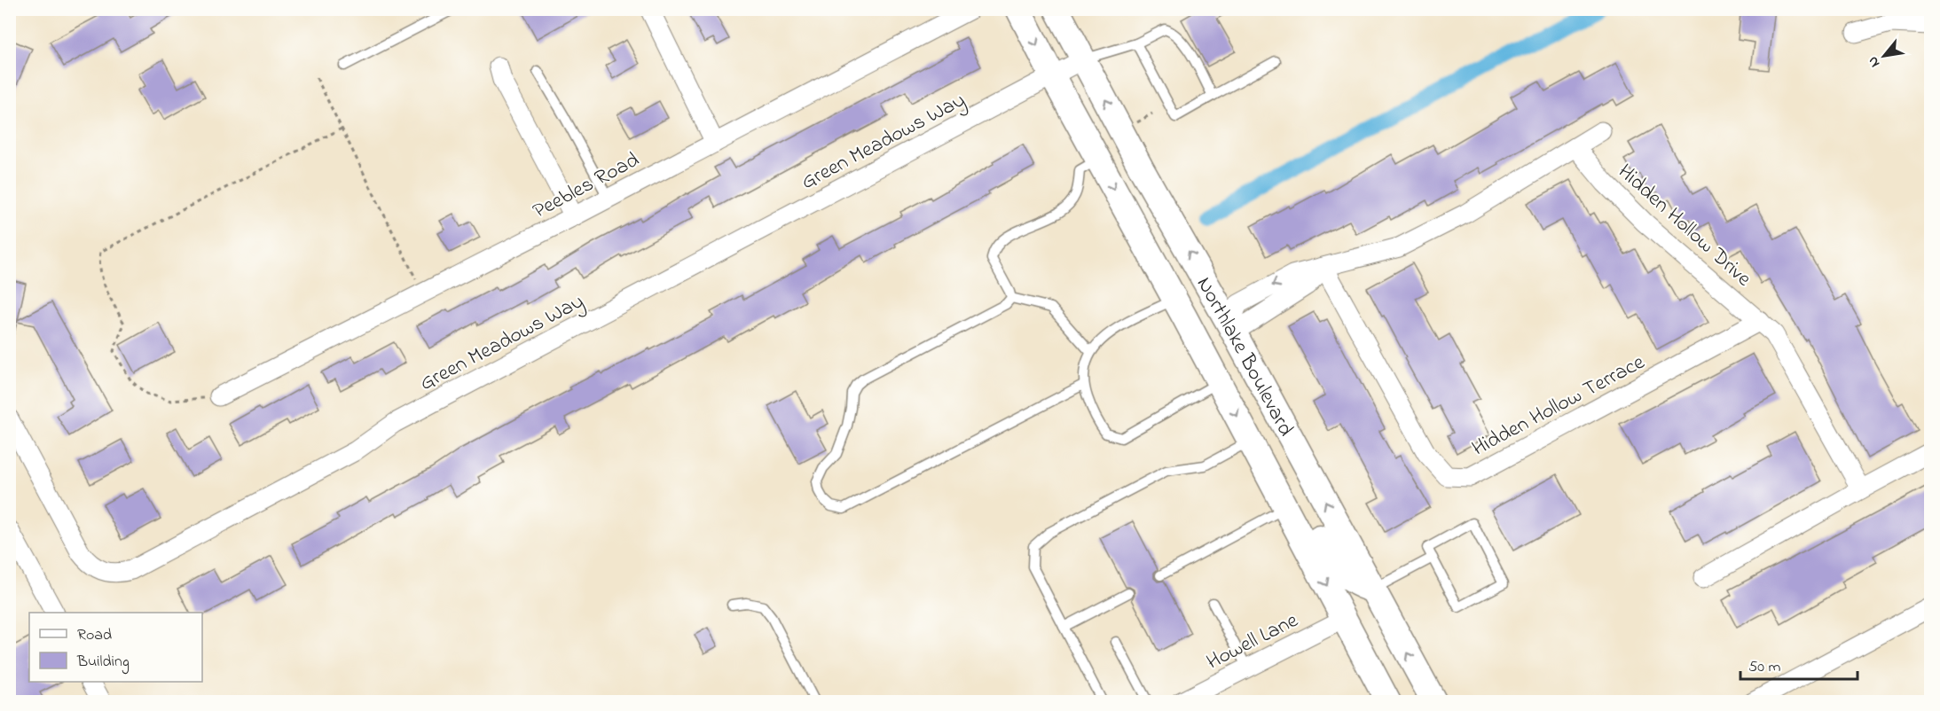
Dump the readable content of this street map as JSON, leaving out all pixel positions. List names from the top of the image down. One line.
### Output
{"streets":{"main road":["Northlake Boulevard"],"street":["Green Meadows Way","Peebles Road","Hidden Hollow Drive","Hidden Hollow Terrace","Howell Lane"]},"crossings":[["Green Meadows Way","Northlake Boulevard"],["Hidden Hollow Drive","Hidden Hollow Terrace"],["Northlake Boulevard","Howell Lane"]],"legend":["Road","Building"],"scale_bar":"50 m","north":"bottom left"}
